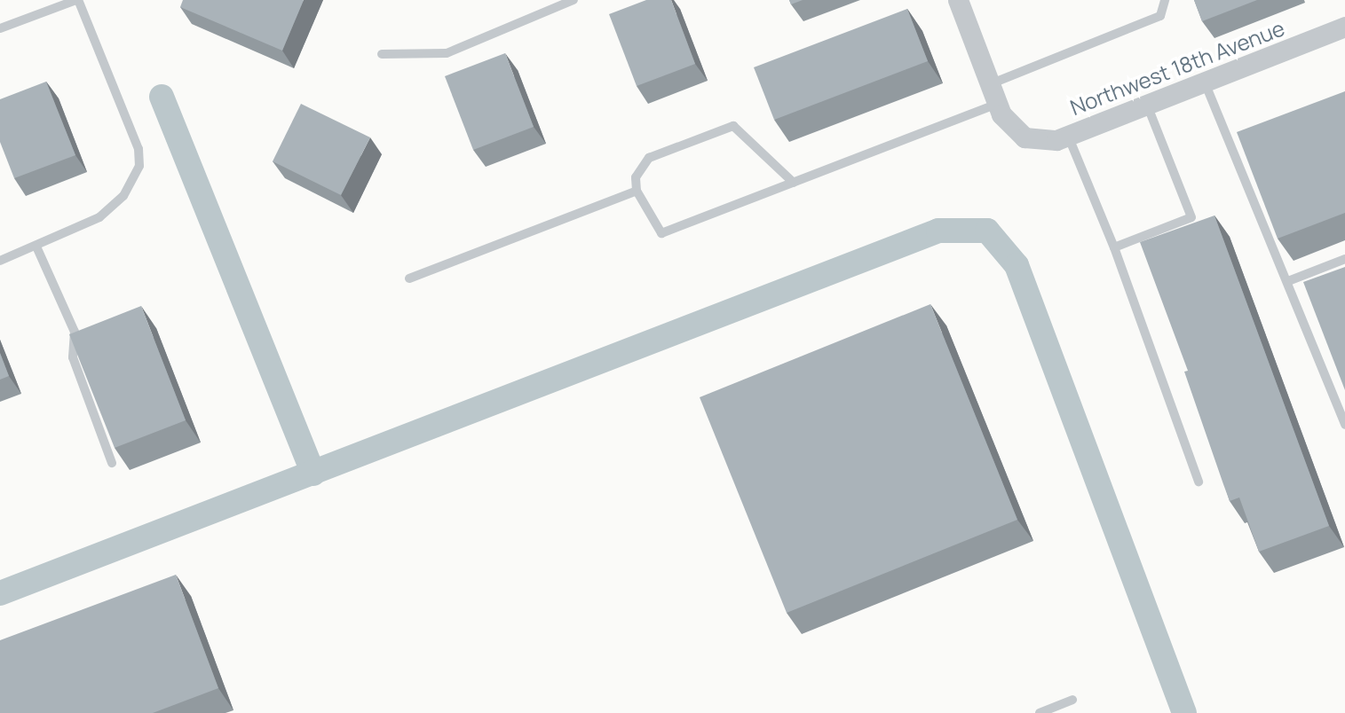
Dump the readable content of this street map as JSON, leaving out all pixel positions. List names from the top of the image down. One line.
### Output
{"streets":{"street":["Northwest 18th Avenue"]}}
